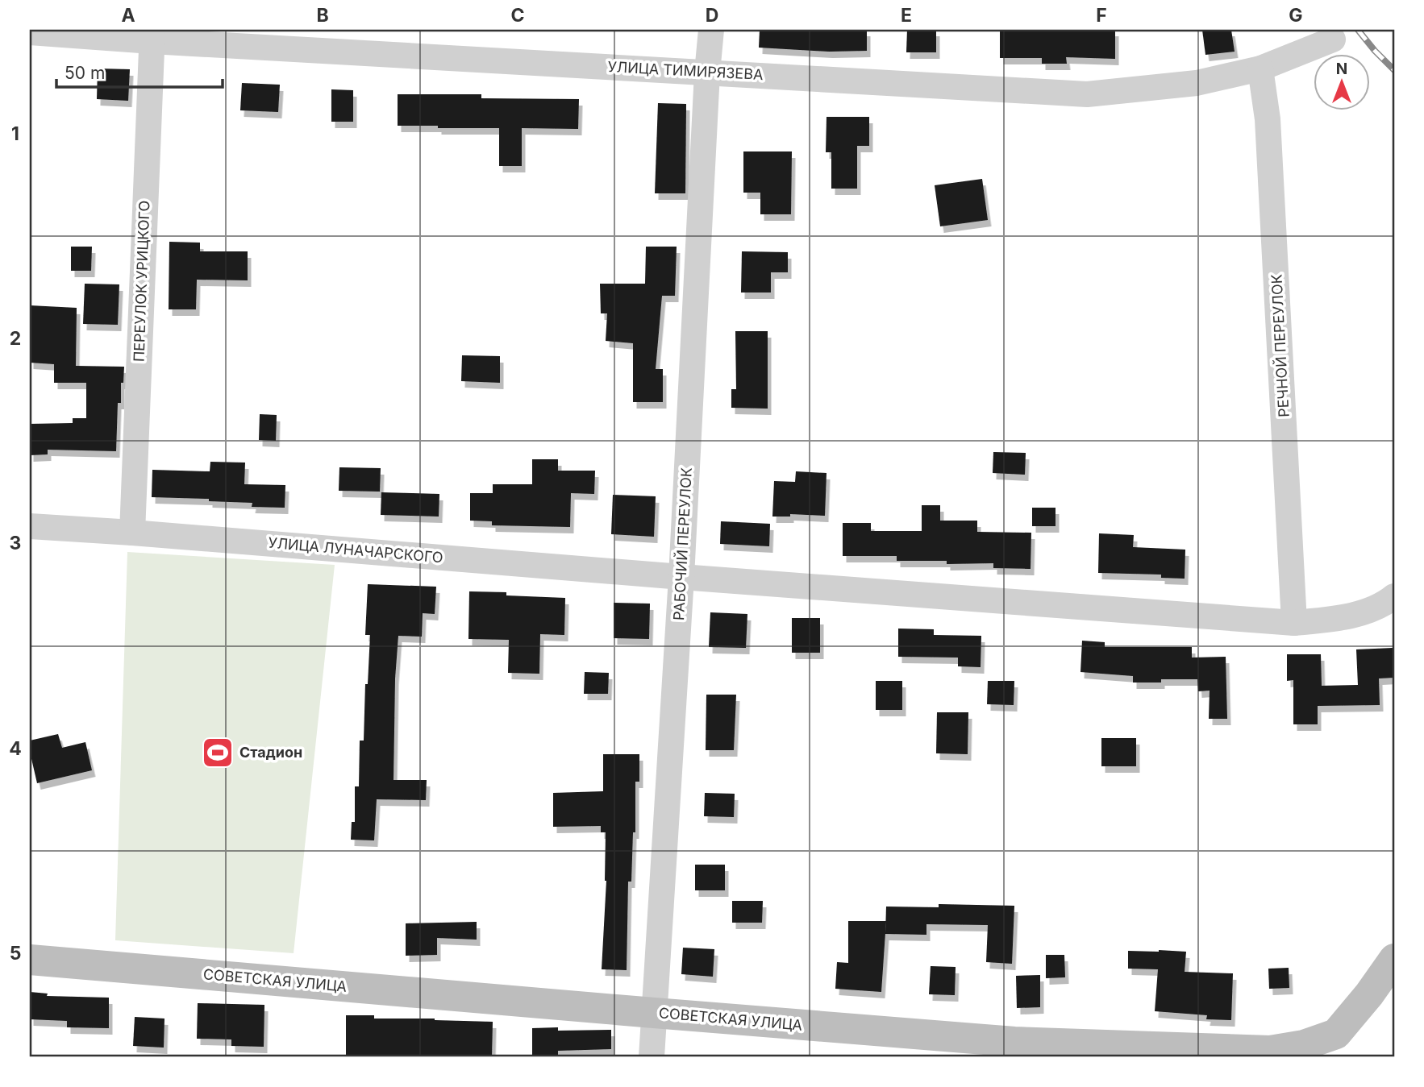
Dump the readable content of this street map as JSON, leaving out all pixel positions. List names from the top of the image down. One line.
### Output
{"streets":{"main road":["СОВЕТСКАЯ УЛИЦА"],"street":["УЛИЦА ТИМИРЯЗЕВА","ПЕРЕУЛОК УРИЦКОГО","РЕЧНОЙ ПЕРЕУЛОК","РАБОЧИЙ ПЕРЕУЛОК","УЛИЦА ЛУНАЧАРСКОГО"]},"crossings":[["УЛИЦА ТИМИРЯЗЕВА","ПЕРЕУЛОК УРИЦКОГО"],["УЛИЦА ТИМИРЯЗЕВА","РЕЧНОЙ ПЕРЕУЛОК"],["УЛИЦА ТИМИРЯЗЕВА","РАБОЧИЙ ПЕРЕУЛОК"],["ПЕРЕУЛОК УРИЦКОГО","УЛИЦА ЛУНАЧАРСКОГО"],["РЕЧНОЙ ПЕРЕУЛОК","УЛИЦА ЛУНАЧАРСКОГО"],["РАБОЧИЙ ПЕРЕУЛОК","УЛИЦА ЛУНАЧАРСКОГО"],["РАБОЧИЙ ПЕРЕУЛОК","СОВЕТСКАЯ УЛИЦА"]],"places":{"sports":["Стадион"]},"scale_bar":"50 m","north":"top","grid":{"columns":["A","B","C","D","E","F","G"],"rows":["1","2","3","4","5"]}}
